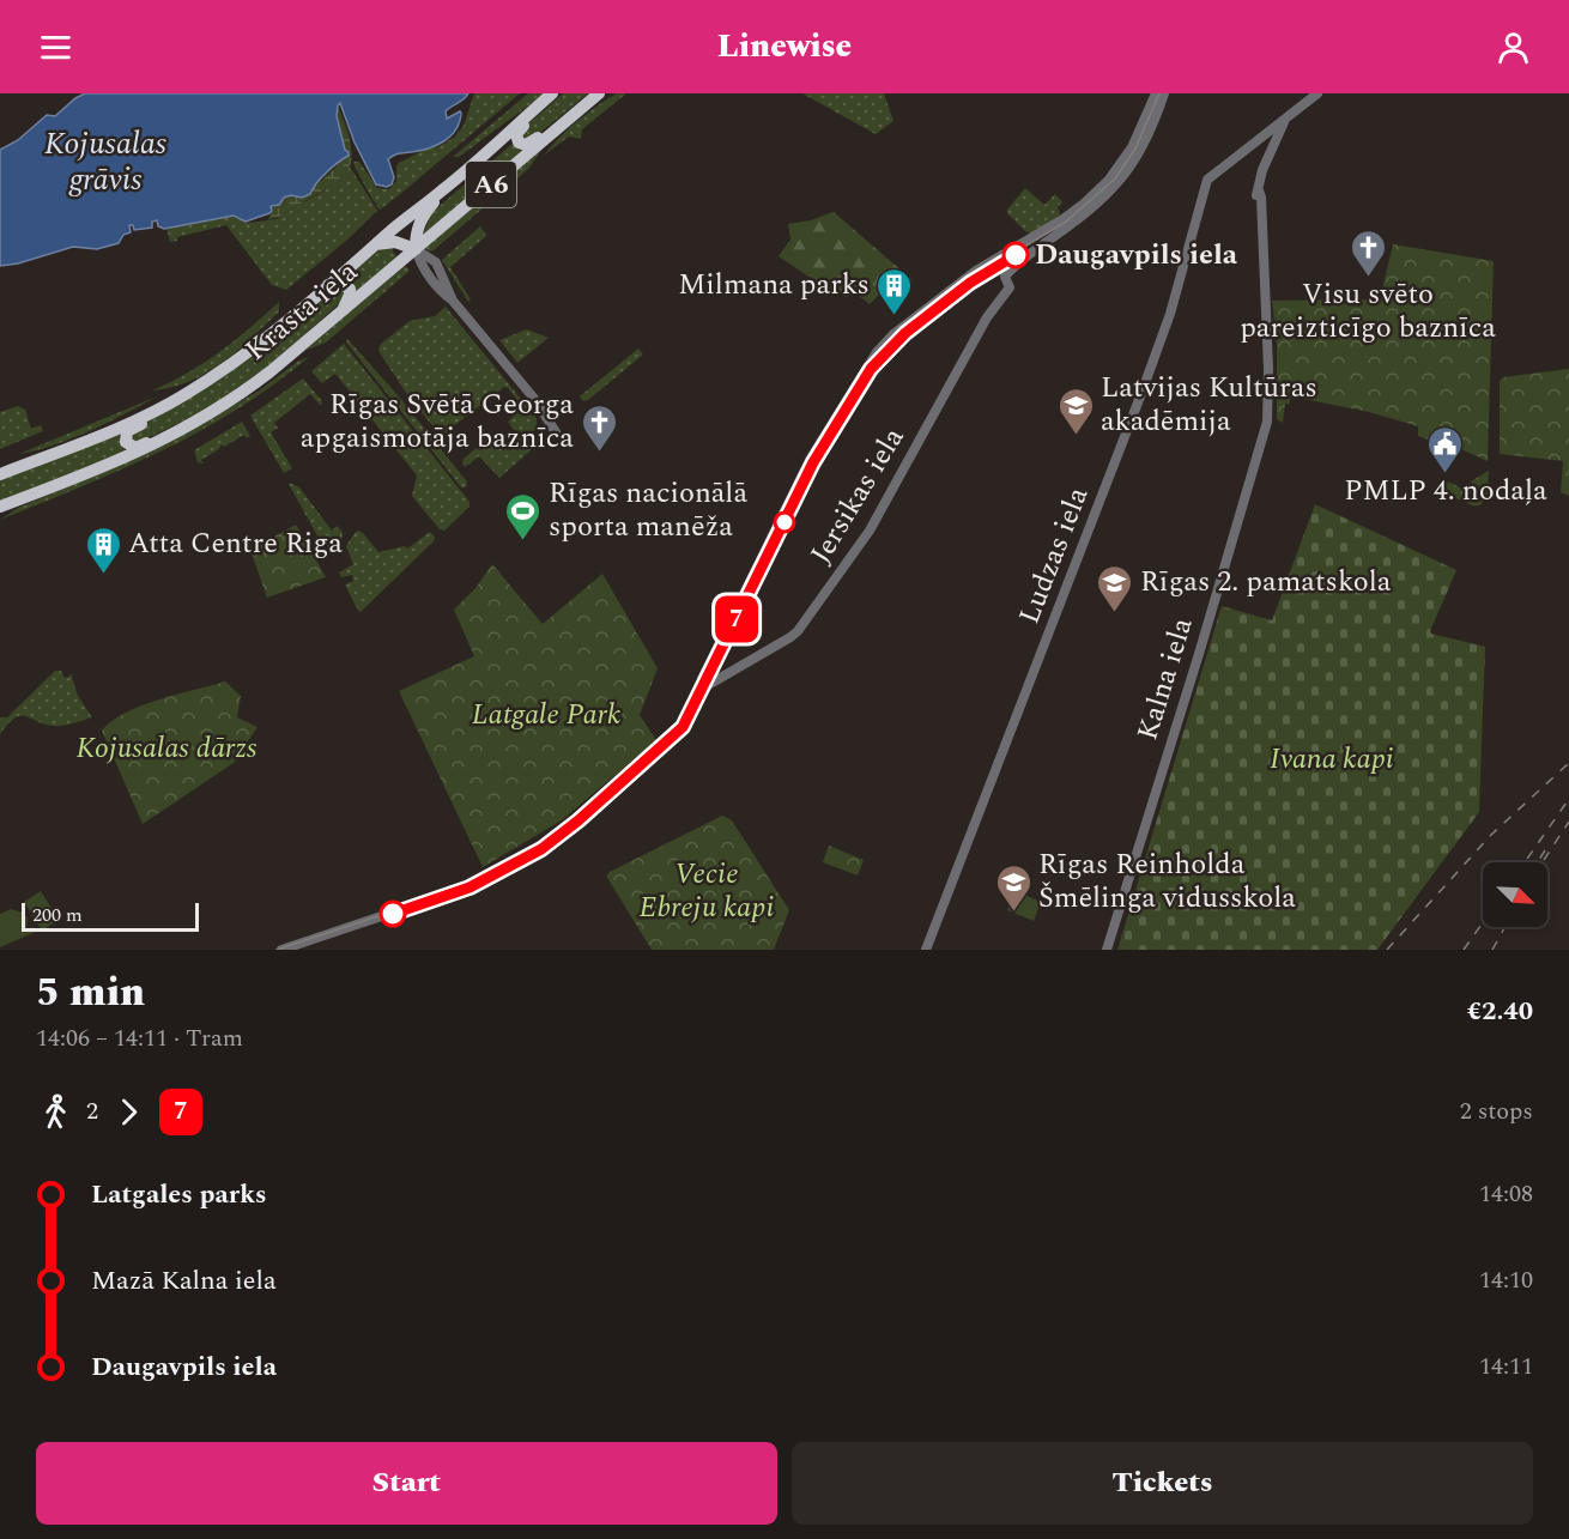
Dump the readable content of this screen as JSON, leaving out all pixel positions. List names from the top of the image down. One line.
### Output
{"streets":{"highway":["A6","Krasta iela"],"street":["Jersikas iela","Ludzas iela","Kalna iela"]},"crossings":[["A6","Krasta iela"]],"water":["Kojusalas grāvis"],"parks":["Latgale Park","Kojusalas dārzs","Ivana kapi","Vecie Ebreju kapi"],"places":{"other":["Daugavpils iela"],"church":["Visu svēto pareizticīgo baznīca","Rīgas Svētā Georga apgaismotāja baznīca"],"building":["Milmana parks","Atta Centre Riga"],"school or university":["Latvijas Kultūras akadēmija","Rīgas 2. pamatskola","Rīgas Reinholda Šmēlinga vidusskola"],"public building":["PMLP 4. nodaļa"],"sports":["Rīgas nacionālā sporta manēža"]},"lines":["tram line 7"],"scale_bar":"200 m","north":"bottom right","page":{"header":"Linewise","on_map":"7","scale":"200 m","heading":["5 min","14:06 – 14:11 · Tram","€2.40"],"legs":["2","7","2 stops"],"list":[{"name":"Latgales parks","value":"14:08"},{"name":"Mazā Kalna iela","value":"14:10"},{"name":"Daugavpils iela","value":"14:11"}],"buttons":["Start","Tickets"]}}
